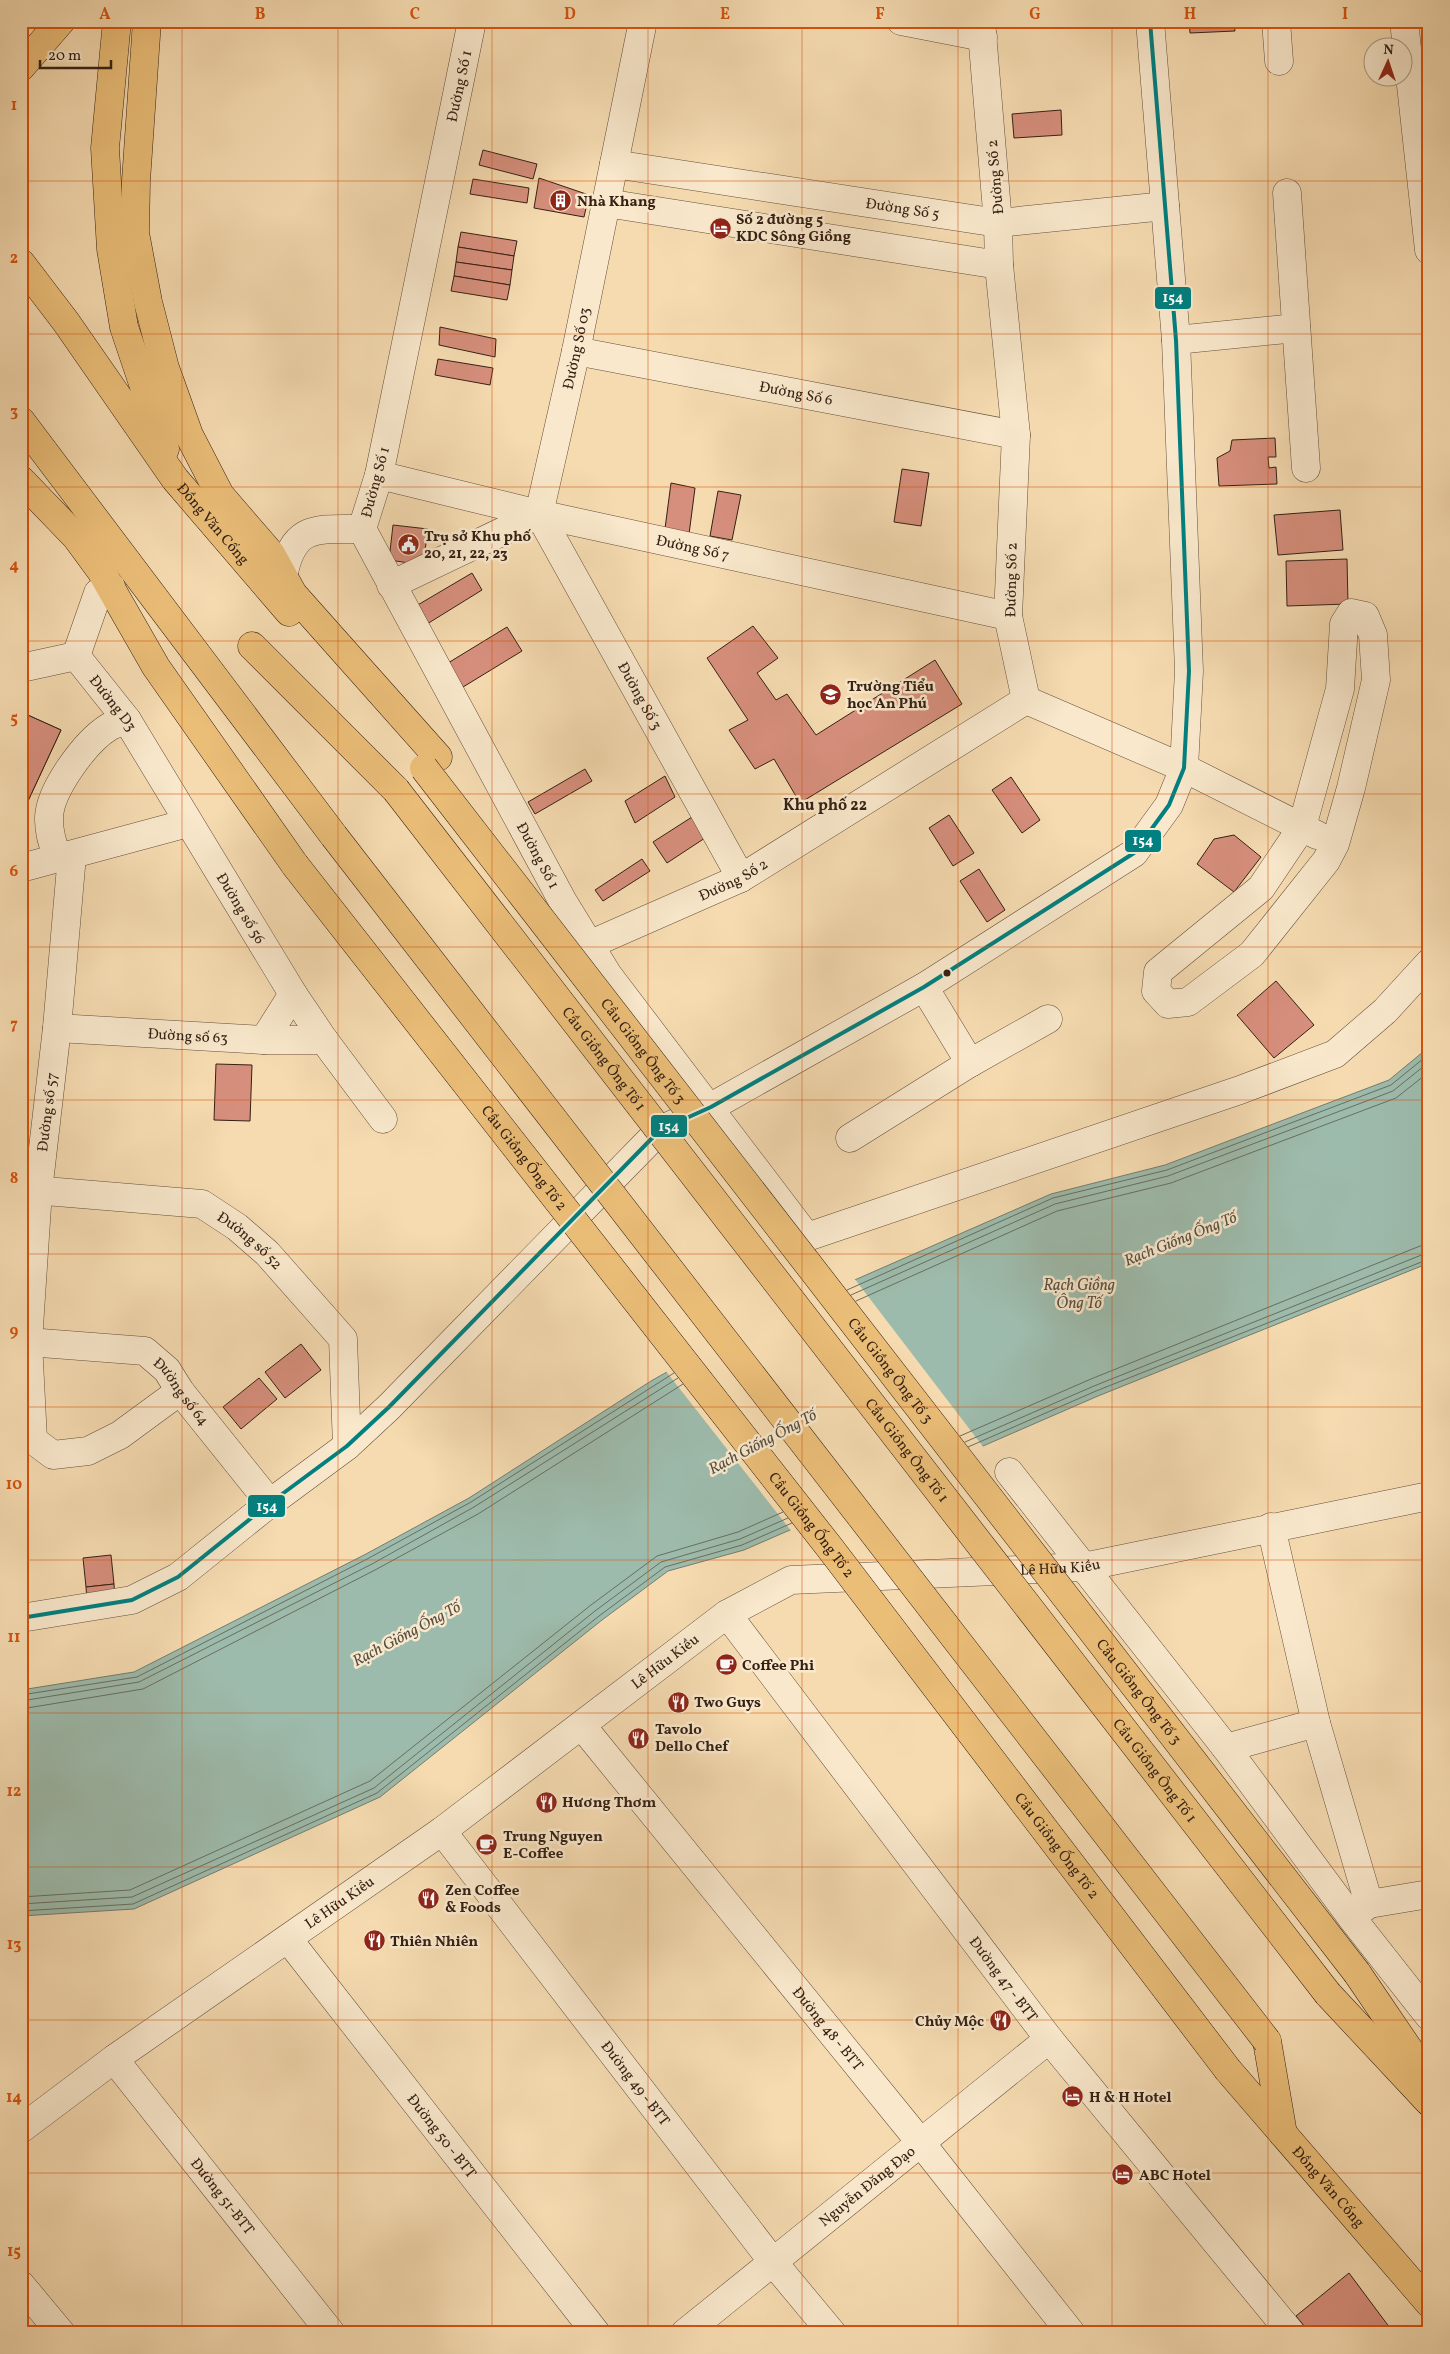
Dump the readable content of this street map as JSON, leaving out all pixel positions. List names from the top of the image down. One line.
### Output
{"streets":{"main road":["Đồng Văn Cống","Cầu Giồng Ông Tố 3","Cầu Giồng Ông Tố 1","Cầu Giồng Ống Tố 2"],"street":["Đường Số 1","Đường Số 2","Đường Số 5","Đường Số 03","Đường Số 6","Đường Số 7","Đường Số 3","Đường D3","Đường số 56","Đường số 63","Đường số 57","Đường số 52","Đường số 64","Lê Hữu Kiều","Đường 47 - BTT","Đường 48 - BTT","Đường 49 - BTT","Đường 50 - BTT","Nguyễn Đăng Đạo","Đường 51-BTT"]},"crossings":[["Đường Số 1","Đường Số 2"],["Đường Số 1","Đường Số 7"],["Đường Số 2","Đường Số 5"],["Đường Số 2","Đường Số 6"],["Đường Số 2","Đường Số 7"],["Đường Số 2","Đường Số 3"],["Đường Số 5","Đường Số 03"],["Đường Số 03","Đường Số 6"],["Đường Số 03","Đường Số 7"],["Đường Số 03","Đường Số 3"],["Đồng Văn Cống","Cầu Giồng Ông Tố 3"],["Đồng Văn Cống","Cầu Giồng Ống Tố 2"],["Đường Số 7","Đường Số 3"],["Đường D3","Đường số 56"],["Đường số 63","Đường số 57"],["Đường số 57","Đường số 52"],["Đường số 57","Đường số 64"],["Lê Hữu Kiều","Đường 47 - BTT"],["Lê Hữu Kiều","Đường 48 - BTT"],["Lê Hữu Kiều","Đường 49 - BTT"],["Lê Hữu Kiều","Đường 50 - BTT"],["Lê Hữu Kiều","Đường 51-BTT"],["Đường 47 - BTT","Nguyễn Đăng Đạo"],["Đường 48 - BTT","Nguyễn Đăng Đạo"],["Đường 49 - BTT","Nguyễn Đăng Đạo"]],"districts":["Khu phố 22"],"water":["Rạch Giống Ống Tố","Rạch Giồng Ông Tố"],"places":{"building":["Nhà Khang"],"hotel":["Số 2 đường 5 KDC Sông Giồng","H & H Hotel","ABC Hotel"],"public building":["Trụ sở Khu phố 20, 21, 22, 23"],"school or university":["Trường Tiểu học An Phú"],"cafe":["Coffee Phi","Trung Nguyen E-Coffee"],"restaurant":["Two Guys","Tavolo Dello Chef","Hương Thơm","Zen Coffee & Foods","Thiên Nhiên","Chủy Mộc"]},"lines":["transit line 154"],"scale_bar":"20 m","north":"top","grid":{"columns":["A","B","C","D","E","F","G","H","I"],"rows":["1","2","3","4","5","6","7","8","9","10","11","12","13","14","15"]}}
